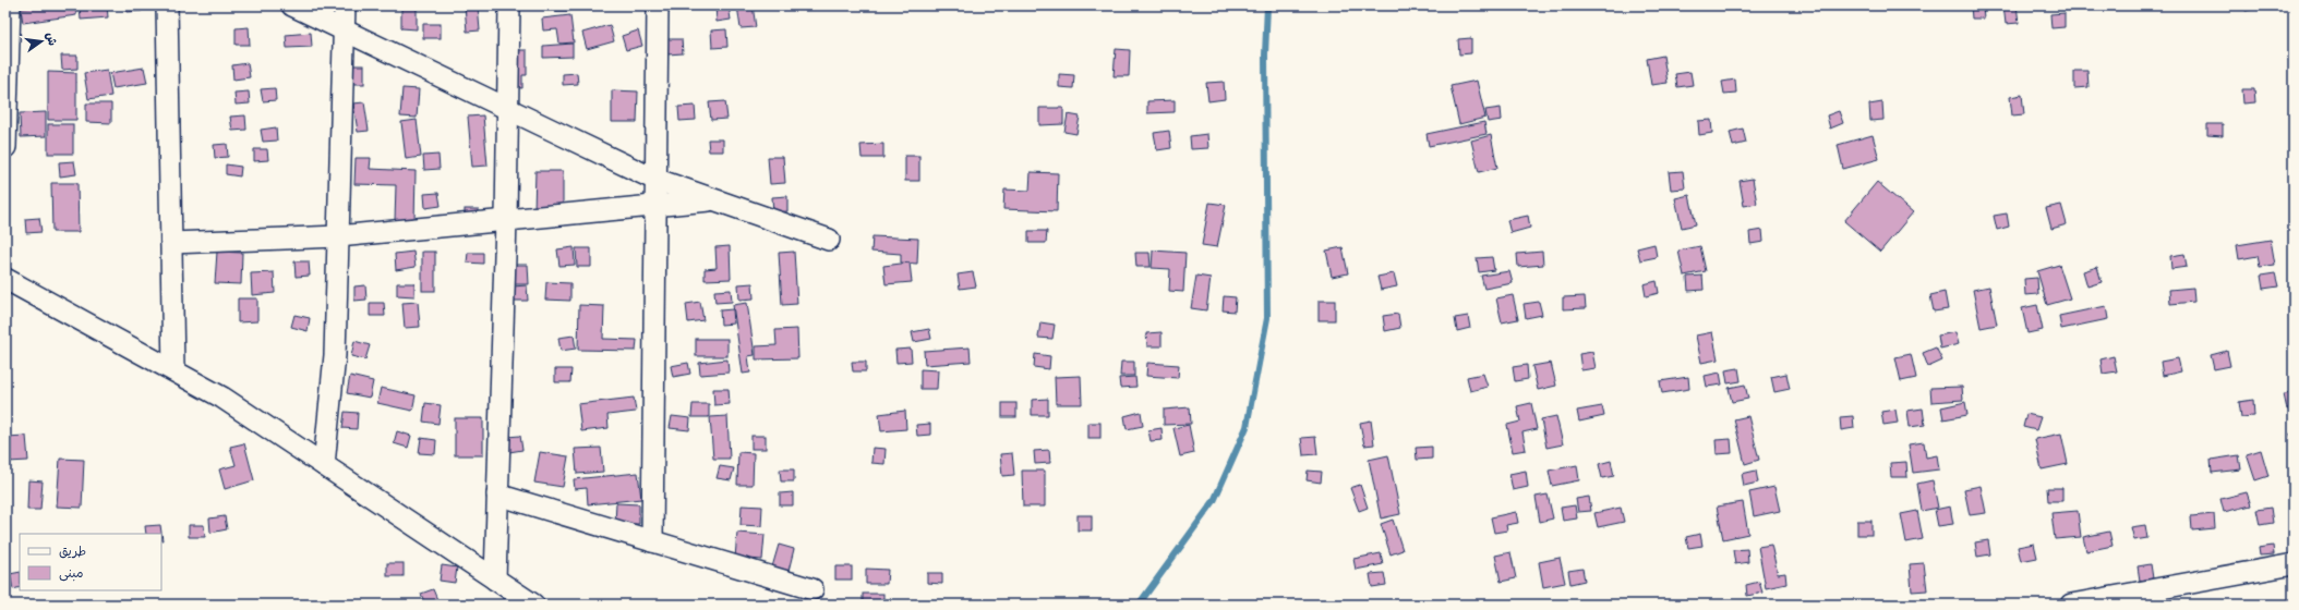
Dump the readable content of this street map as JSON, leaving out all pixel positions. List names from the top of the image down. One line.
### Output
{"legend":["طريق","مبنى"],"north":"right"}
